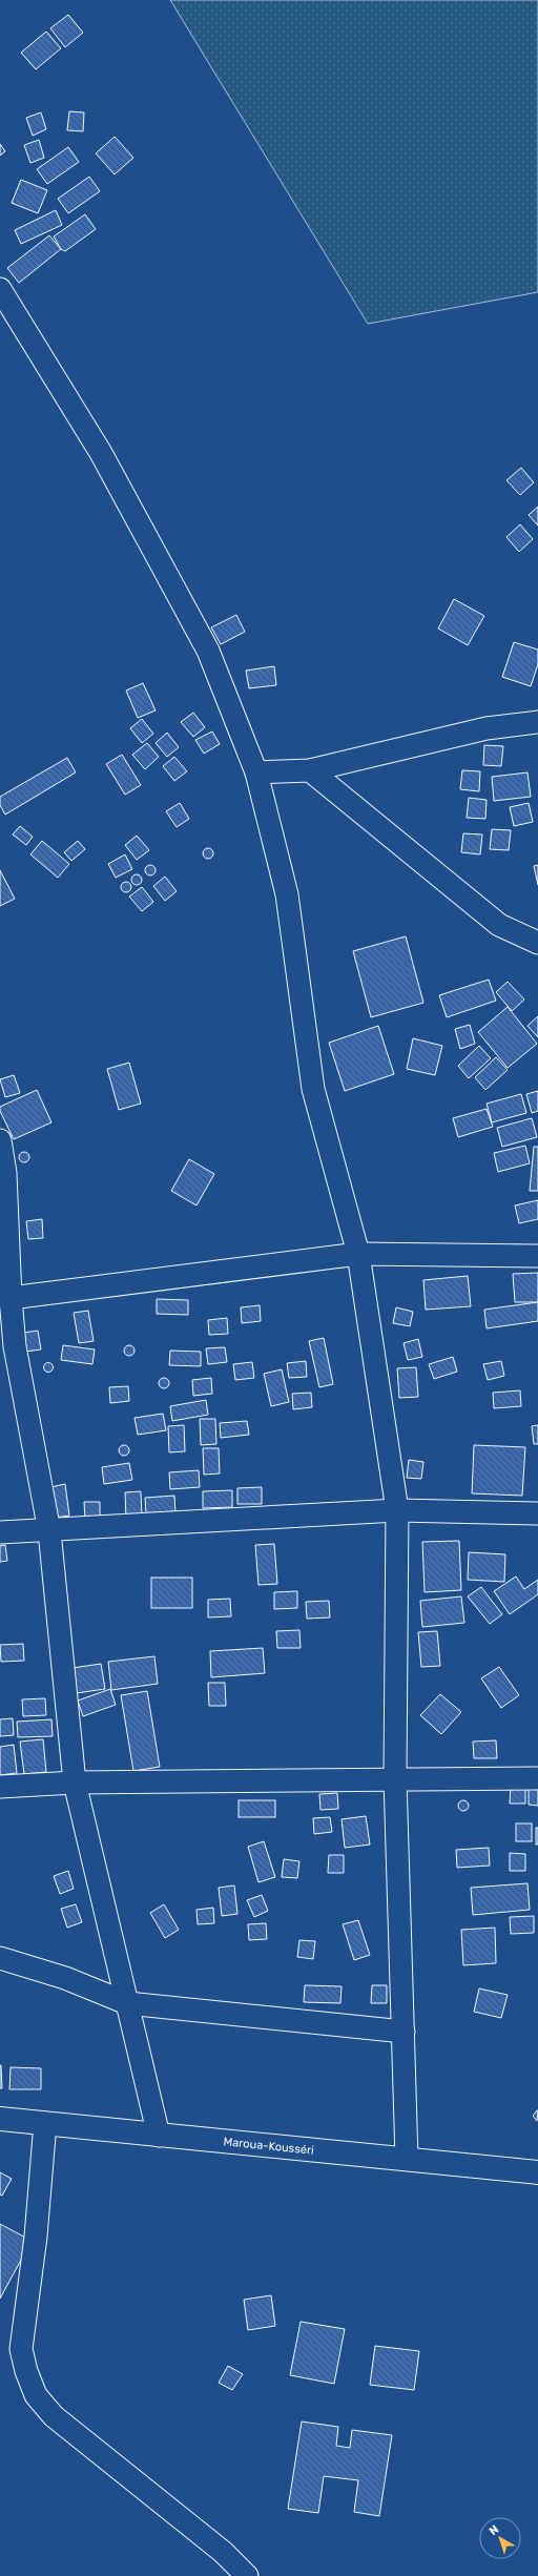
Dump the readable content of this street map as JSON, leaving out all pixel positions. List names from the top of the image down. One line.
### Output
{"streets":{"highway":["Maroua-Kousséri"]},"north":"top left"}
